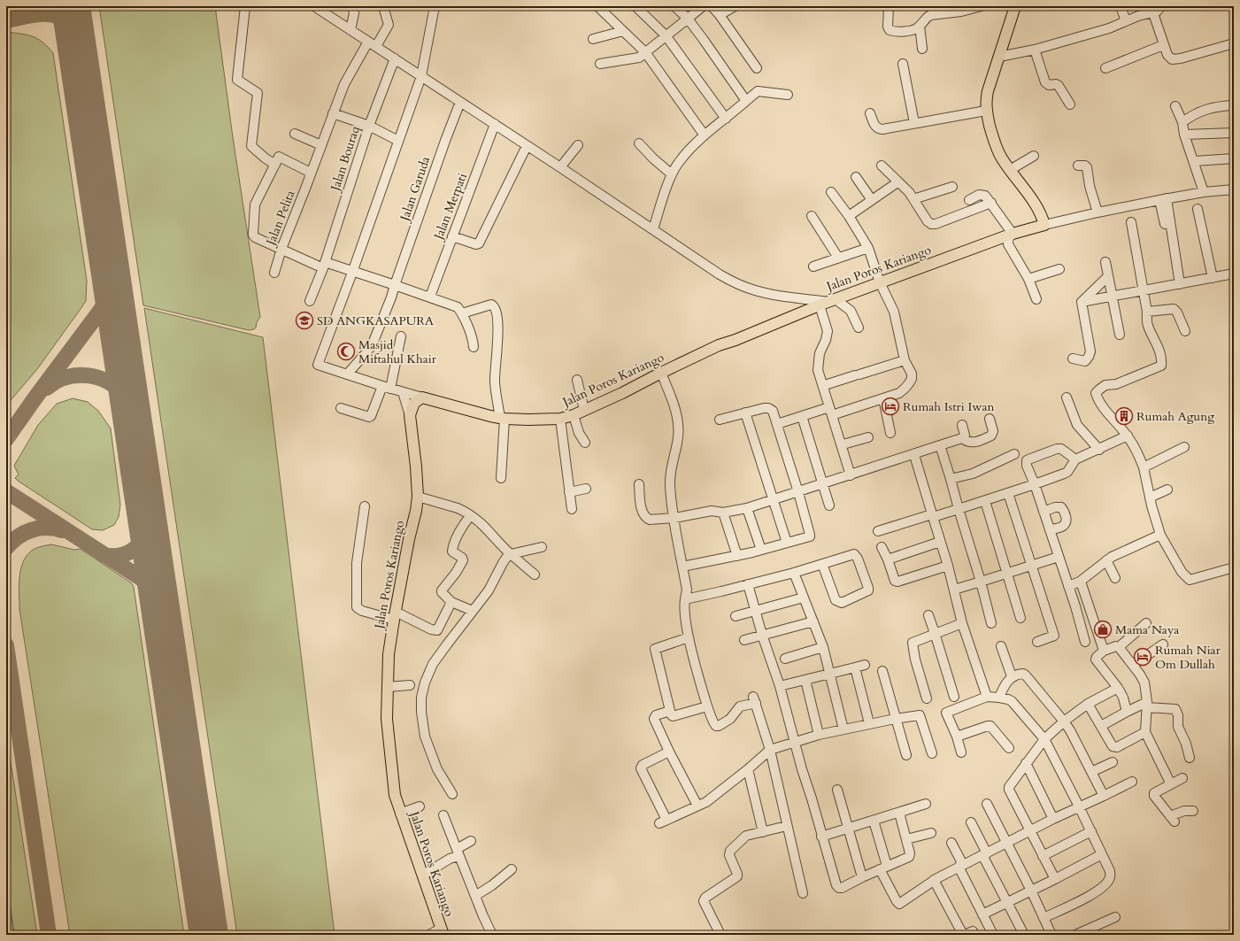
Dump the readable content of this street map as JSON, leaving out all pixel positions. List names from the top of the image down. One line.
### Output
{"streets":{"main road":["Jalan Poros Kariango"],"street":["Jalan Bouraq","Jalan Garuda","Jalan Merpati","Jalan Pelita"]},"places":{"school or university":["SD ANGKASAPURA"],"mosque":["Masjid Miftahul Khair"],"hotel":["Rumah Istri Iwan","Rumah Niar Om Dullah"],"building":["Rumah Agung"],"shop":["Mama Naya"]}}
